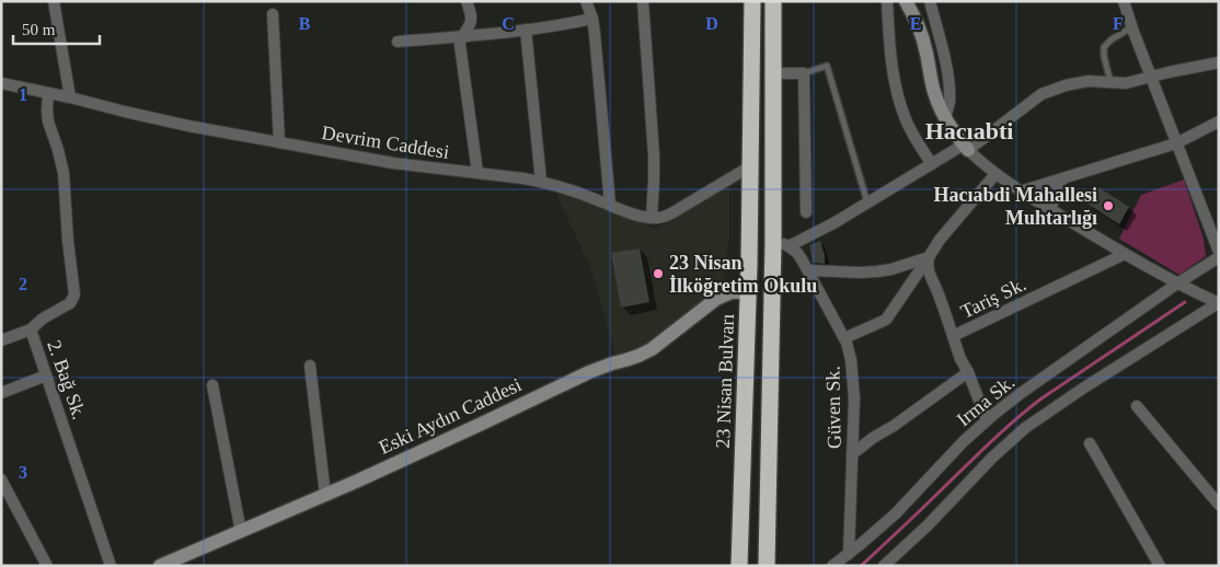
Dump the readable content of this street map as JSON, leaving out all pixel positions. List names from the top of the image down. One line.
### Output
{"streets":{"highway":["23 Nisan Bulvarı"],"street":["Devrim Caddesi","Tariş Sk.","2. Bağ Sk.","Irma Sk.","Güven Sk.","Eski Aydın Caddesi"]},"crossings":[["Devrim Caddesi","2. Bağ Sk."],["Tariş Sk.","Irma Sk."],["23 Nisan Bulvarı","Eski Aydın Caddesi"],["Irma Sk.","Güven Sk."]],"districts":["Hacıabti"],"places":["Hacıabdi Mahallesi Muhtarlığı","23 Nisan İlköğretim Okulu"],"scale_bar":"50 m","grid":{"columns":["B","C","D","E","F"],"rows":["1","2","3"]}}
